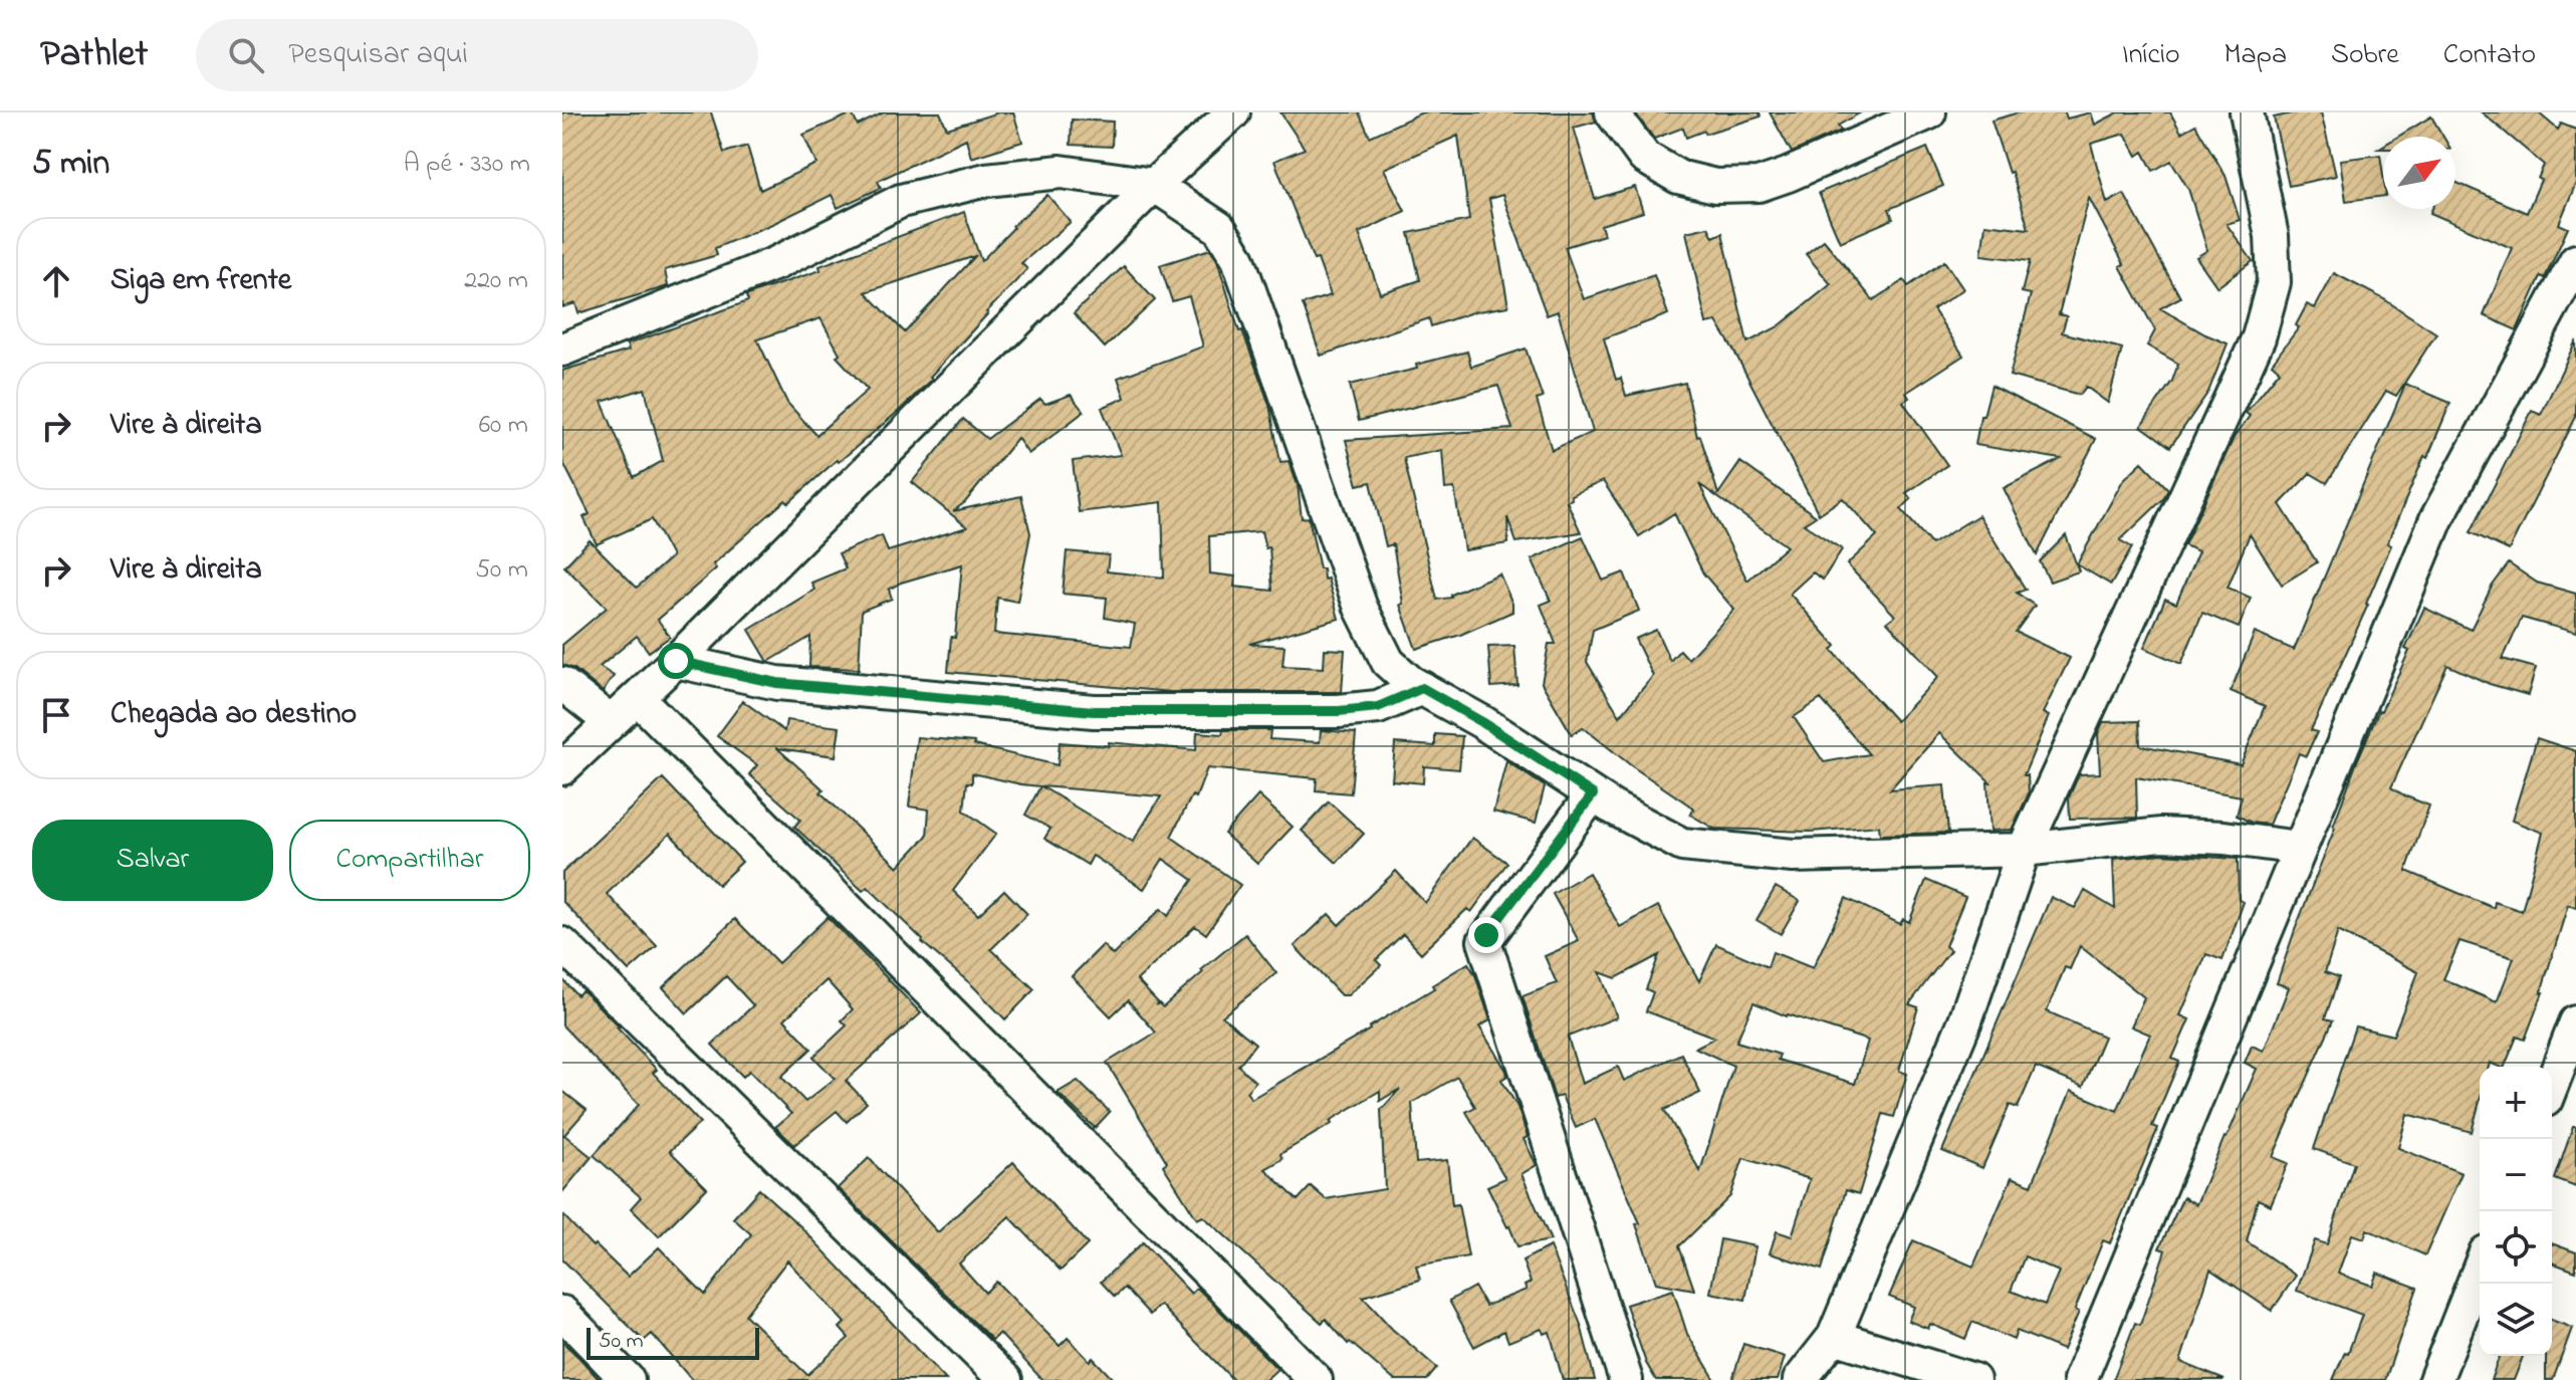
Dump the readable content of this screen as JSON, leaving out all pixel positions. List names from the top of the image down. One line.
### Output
{"scale_bar":"50 m","north":"top right","page":{"header":"Pathlet","search":"Pesquisar aqui","nav":["Início","Mapa","Sobre","Contato"],"heading":["5 min","A pé · 330 m"],"list":[["Siga em frente","220 m"],["Vire à direita","60 m"],["Vire à direita","50 m"],"Chegada ao destino"],"buttons":["Salvar","Compartilhar"],"map_buttons":["+","−"],"scale":"50 m"}}
